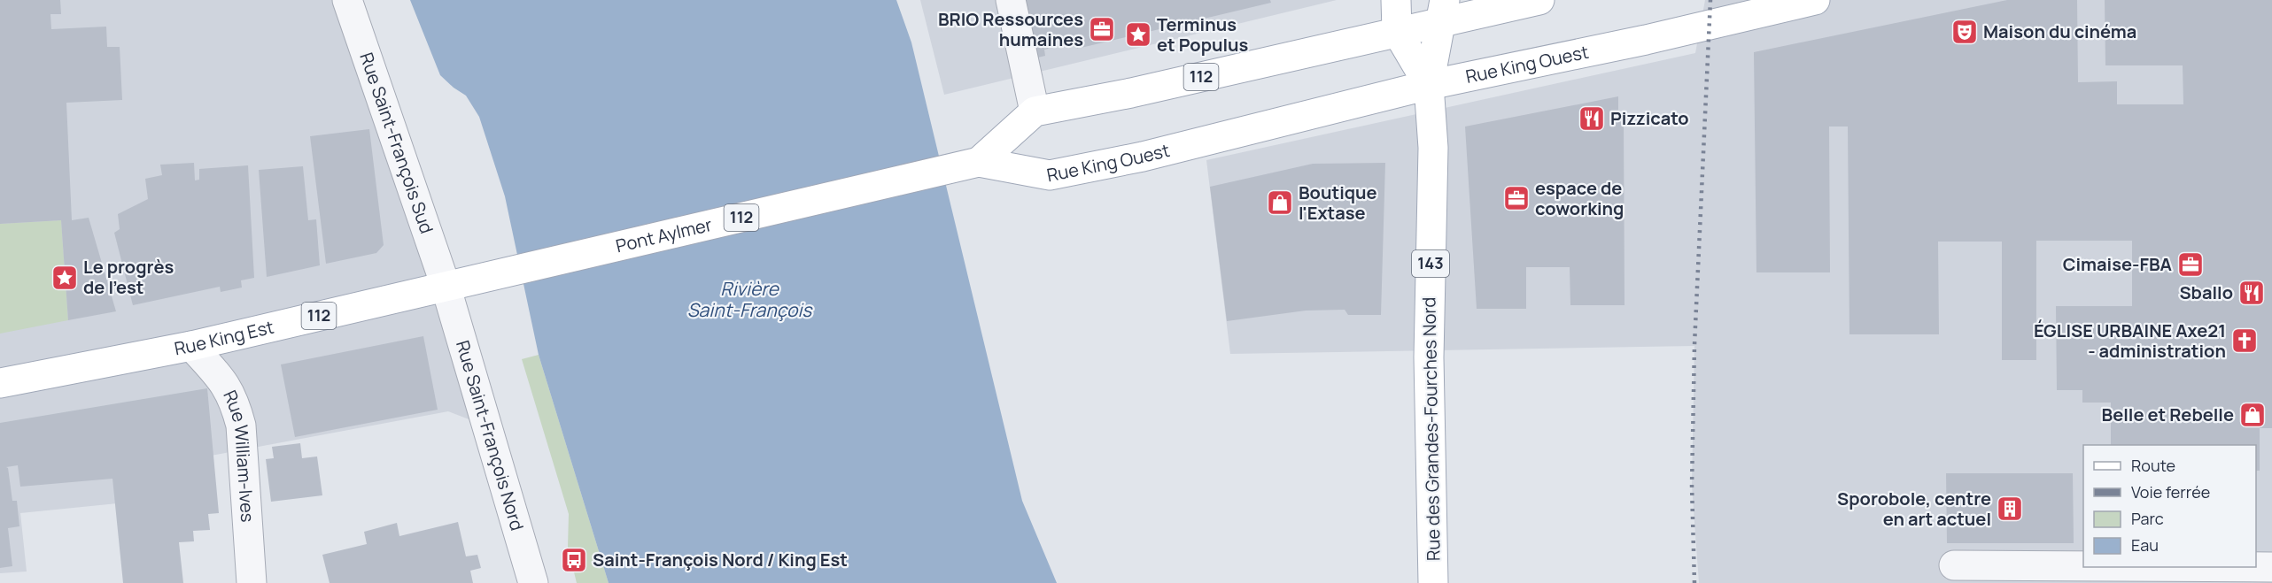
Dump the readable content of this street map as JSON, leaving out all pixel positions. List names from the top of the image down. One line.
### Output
{"streets":{"main road":["Rue King Ouest","112","Pont Aylmer","143","Rue King Est","Rue des Grandes-Fourches Nord"],"street":["Rue Saint-François Sud","Rue Saint-François Nord","Rue William-Ives"]},"crossings":[["Rue King Ouest","112"],["Rue King Ouest","Pont Aylmer"],["Rue King Ouest","143"],["Rue King Ouest","Rue des Grandes-Fourches Nord"],["112","Pont Aylmer"],["112","143"],["Rue Saint-François Sud","Pont Aylmer"],["Rue Saint-François Sud","Rue King Est"],["Rue Saint-François Sud","Rue Saint-François Nord"],["Pont Aylmer","Rue King Est"],["Pont Aylmer","Rue Saint-François Nord"],["143","Rue des Grandes-Fourches Nord"],["Rue King Est","Rue Saint-François Nord"],["Rue King Est","Rue William-Ives"]],"water":["Rivière Saint-François"],"places":{"office":["BRIO Ressources humaines","espace de coworking","Cimaise-FBA"],"theatre":["Maison du cinéma"],"place":["Terminus et Populus","Le progrès de l'est"],"restaurant":["Pizzicato","Sballo"],"shop":["Boutique l'Extase","Belle et Rebelle"],"church":["ÉGLISE URBAINE Axe21 - administration"],"building":["Sporobole, centre en art actuel"],"bus stop":["Saint-François Nord / King Est"]},"legend":["Route","Voie ferrée","Parc","Eau"]}
